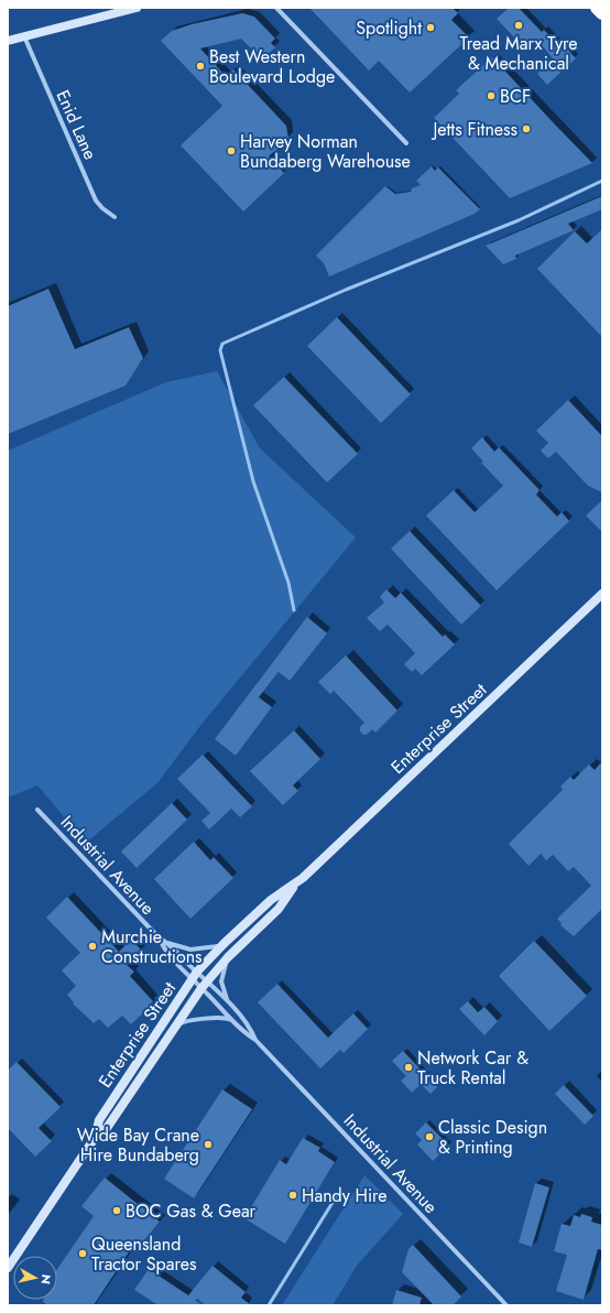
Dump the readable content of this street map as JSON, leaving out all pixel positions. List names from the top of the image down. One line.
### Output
{"streets":{"street":["Enid Lane","Enterprise Street","Industrial Avenue"]},"crossings":[["Enterprise Street","Industrial Avenue"]],"places":["Tread Marx Tyre & Mechanical","Spotlight","Best Western Boulevard Lodge","BCF","Jetts Fitness","Harvey Norman Bundaberg Warehouse","Murchie Constructions","Network Car & Truck Rental","Classic Design & Printing","Wide Bay Crane Hire Bundaberg","Handy Hire","BOC Gas & Gear","Queensland Tractor Spares"],"north":"right"}
